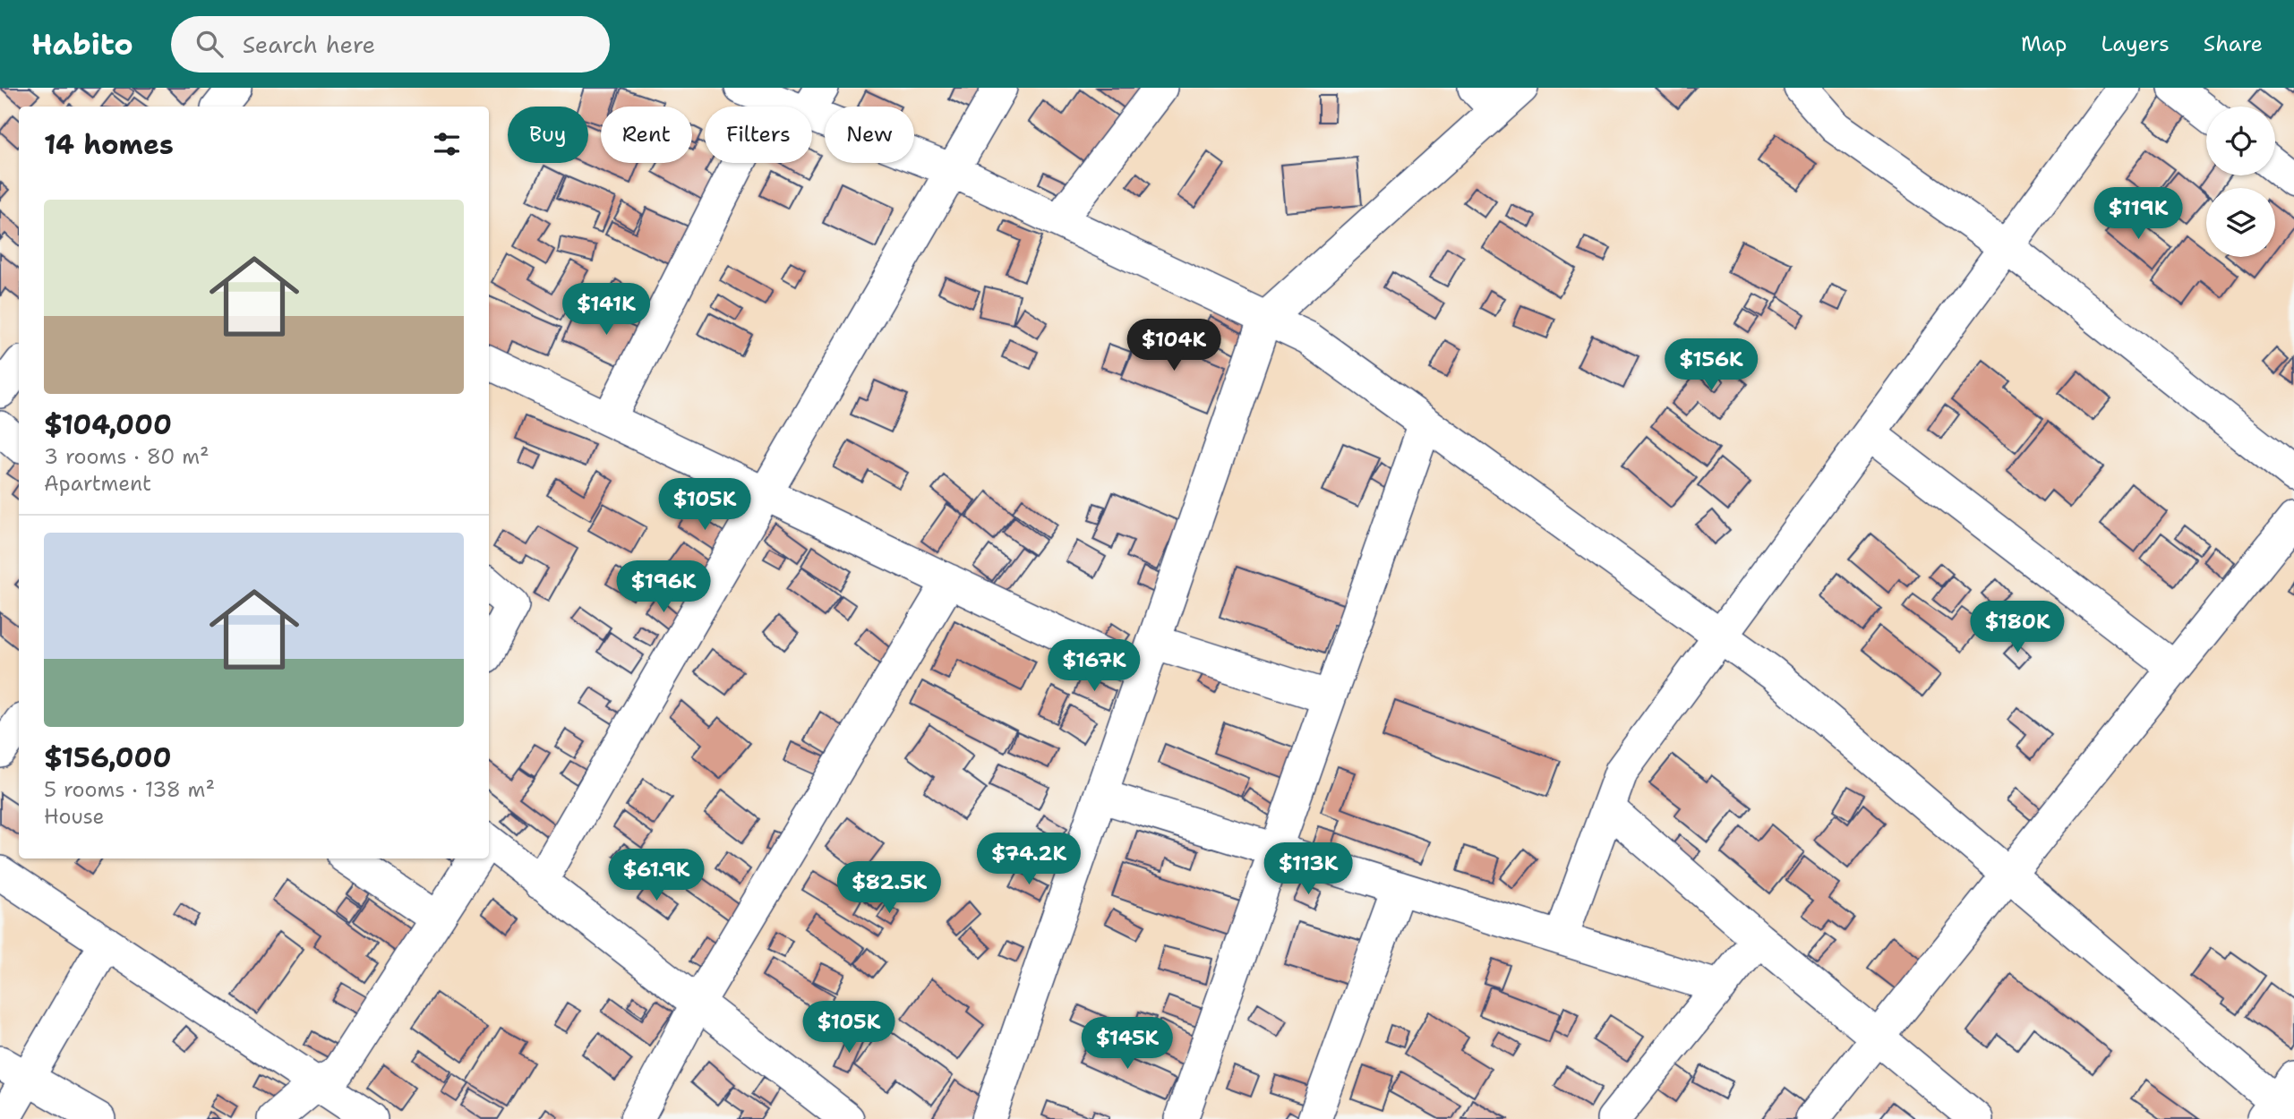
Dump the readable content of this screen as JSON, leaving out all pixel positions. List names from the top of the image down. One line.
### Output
{"page":{"header":"Habito","search":"Search here","nav":["Map","Layers","Share"],"chip":["Buy","Rent","Filters","New"],"heading":"14 homes","list":[{"name":"$104,000","note":"3 rooms · 80 m² · Apartment"},{"name":"$156,000","note":"5 rooms · 138 m² · House"}],"price":["$119K","$141K","$104K","$156K","$105K","$196K","$180K","$167K","$74.2K","$113K","$61.9K","$82.5K","$105K","$145K"]}}
